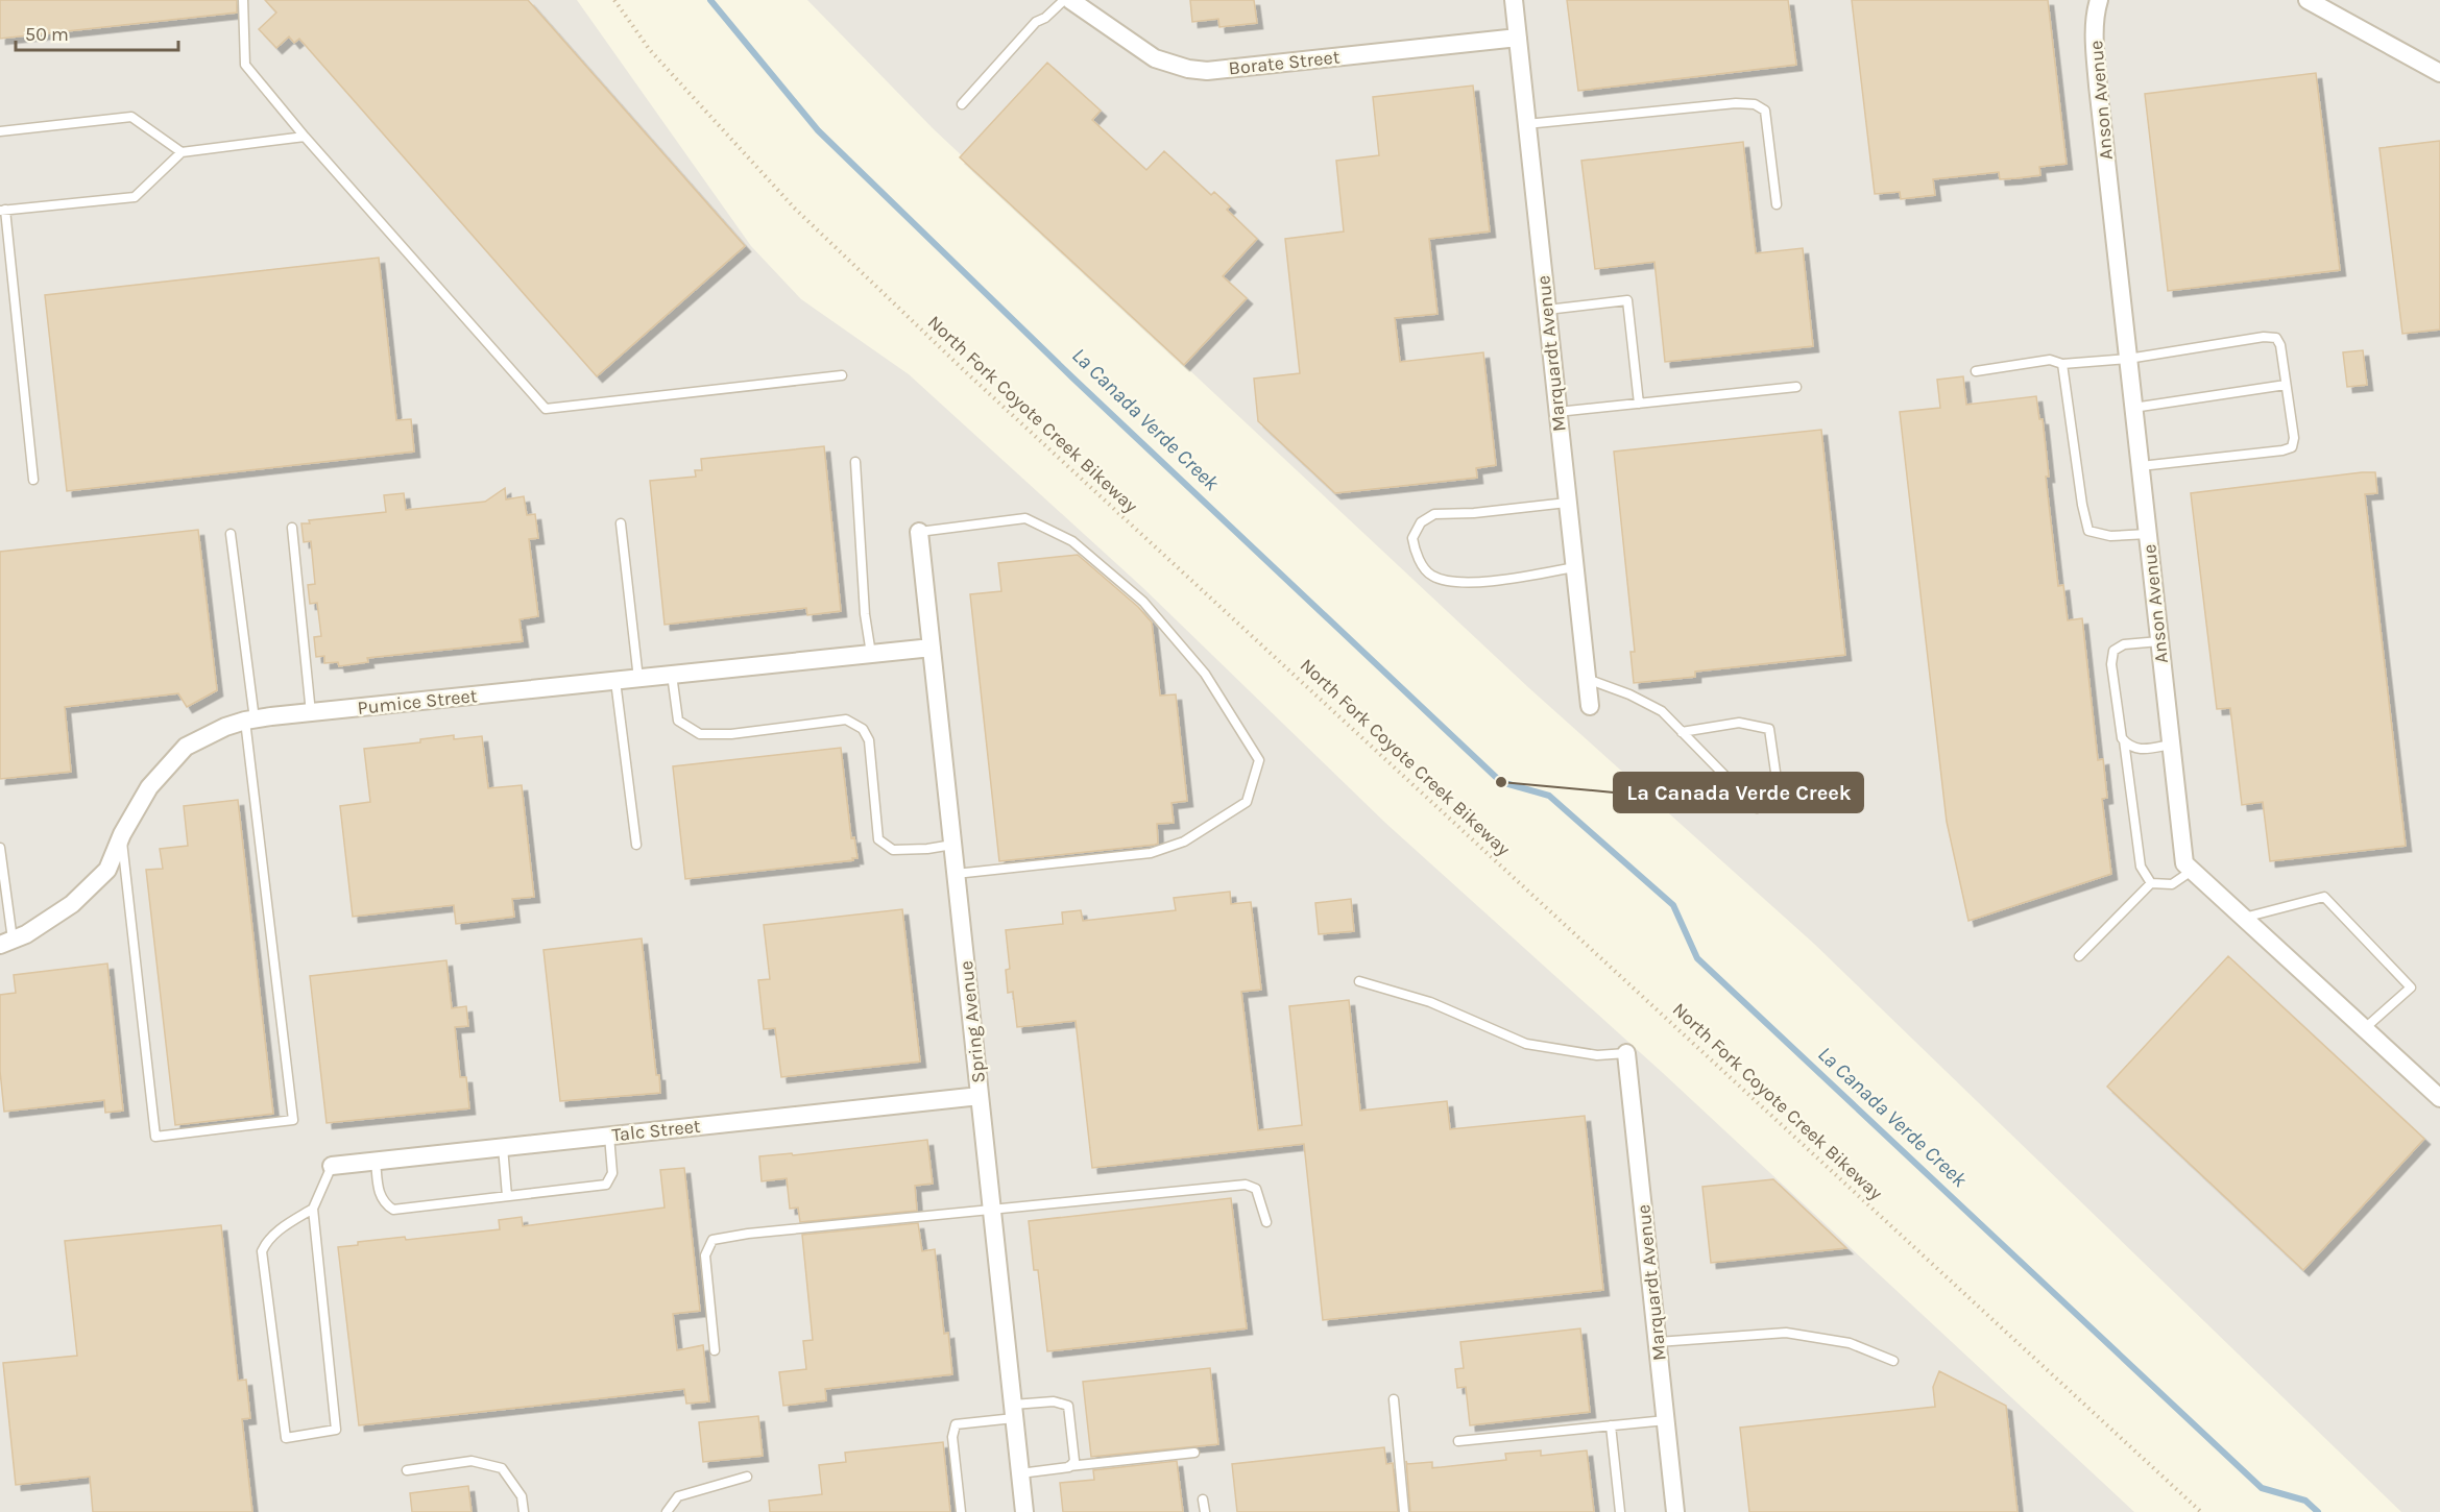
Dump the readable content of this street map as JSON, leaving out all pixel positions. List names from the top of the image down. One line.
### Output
{"streets":{"street":["Borate Street","Anson Avenue","Marquardt Avenue","Pumice Street","Spring Avenue","Talc Street"],"path":["North Fork Coyote Creek Bikeway"]},"crossings":[["Borate Street","Marquardt Avenue"],["Pumice Street","Spring Avenue"],["Spring Avenue","Talc Street"]],"water":["La Canada Verde Creek"],"places":["La Canada Verde Creek"],"scale_bar":"50 m"}
